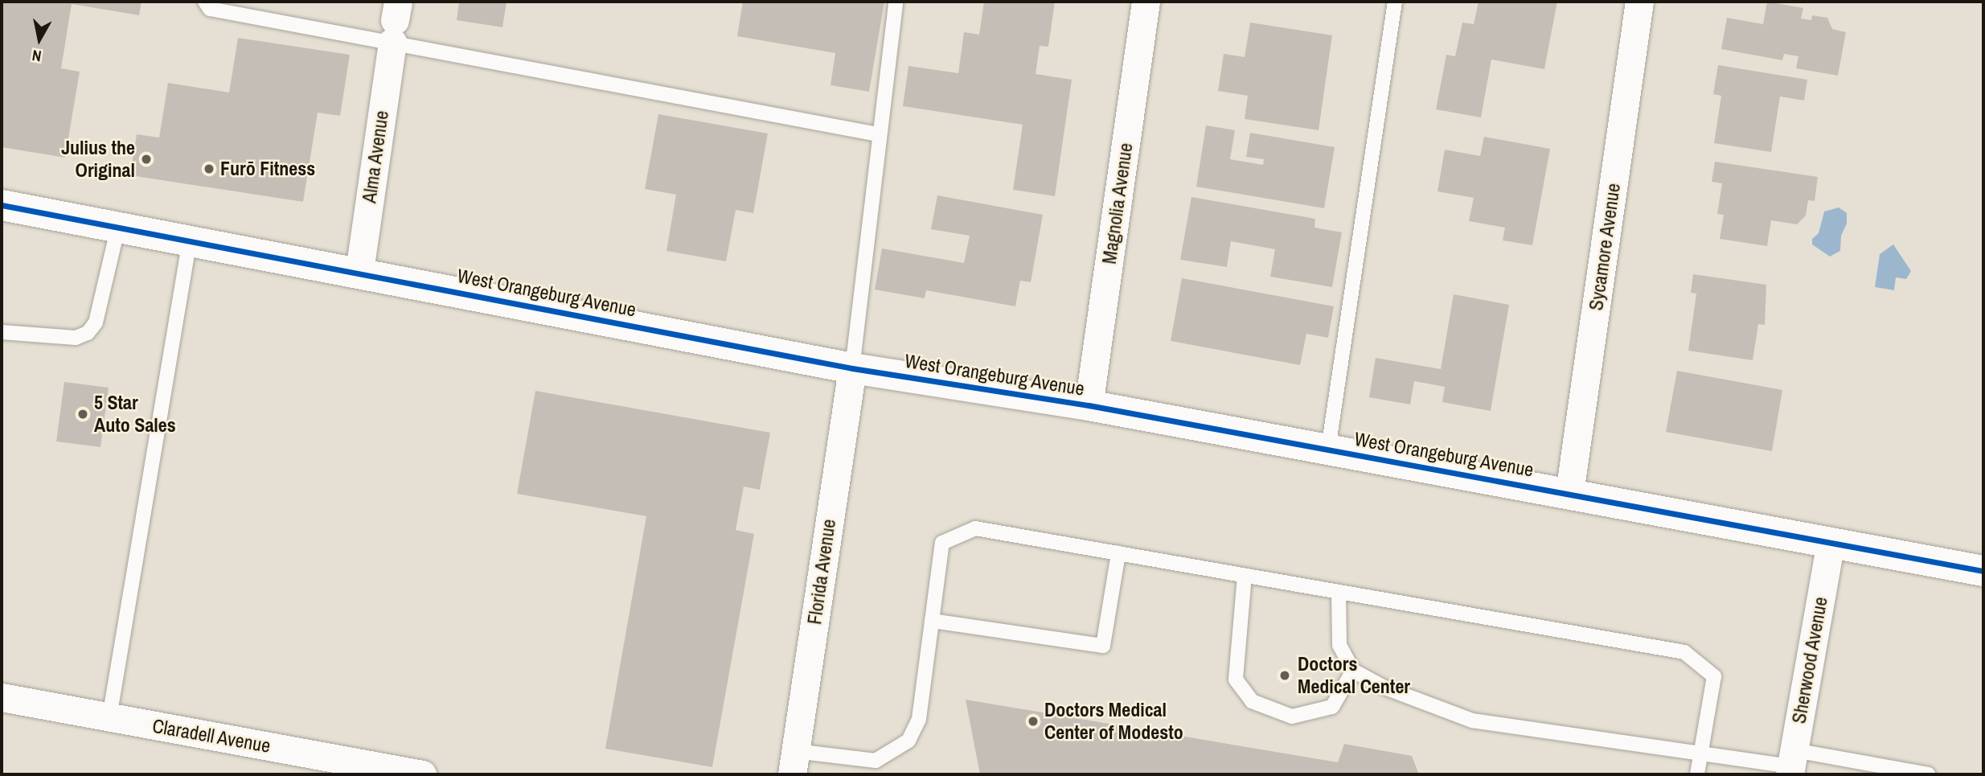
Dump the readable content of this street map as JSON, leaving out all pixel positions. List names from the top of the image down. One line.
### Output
{"streets":{"street":["Alma Avenue","Magnolia Avenue","Sycamore Avenue","West Orangeburg Avenue","Florida Avenue","Sherwood Avenue","Claradell Avenue"]},"crossings":[["Alma Avenue","West Orangeburg Avenue"],["Magnolia Avenue","West Orangeburg Avenue"],["Sycamore Avenue","West Orangeburg Avenue"],["West Orangeburg Avenue","Florida Avenue"],["West Orangeburg Avenue","Sherwood Avenue"]],"places":["Julius the Original","Furō Fitness","5 Star Auto Sales","Doctors Medical Center","Doctors Medical Center of Modesto"],"north":"bottom"}
